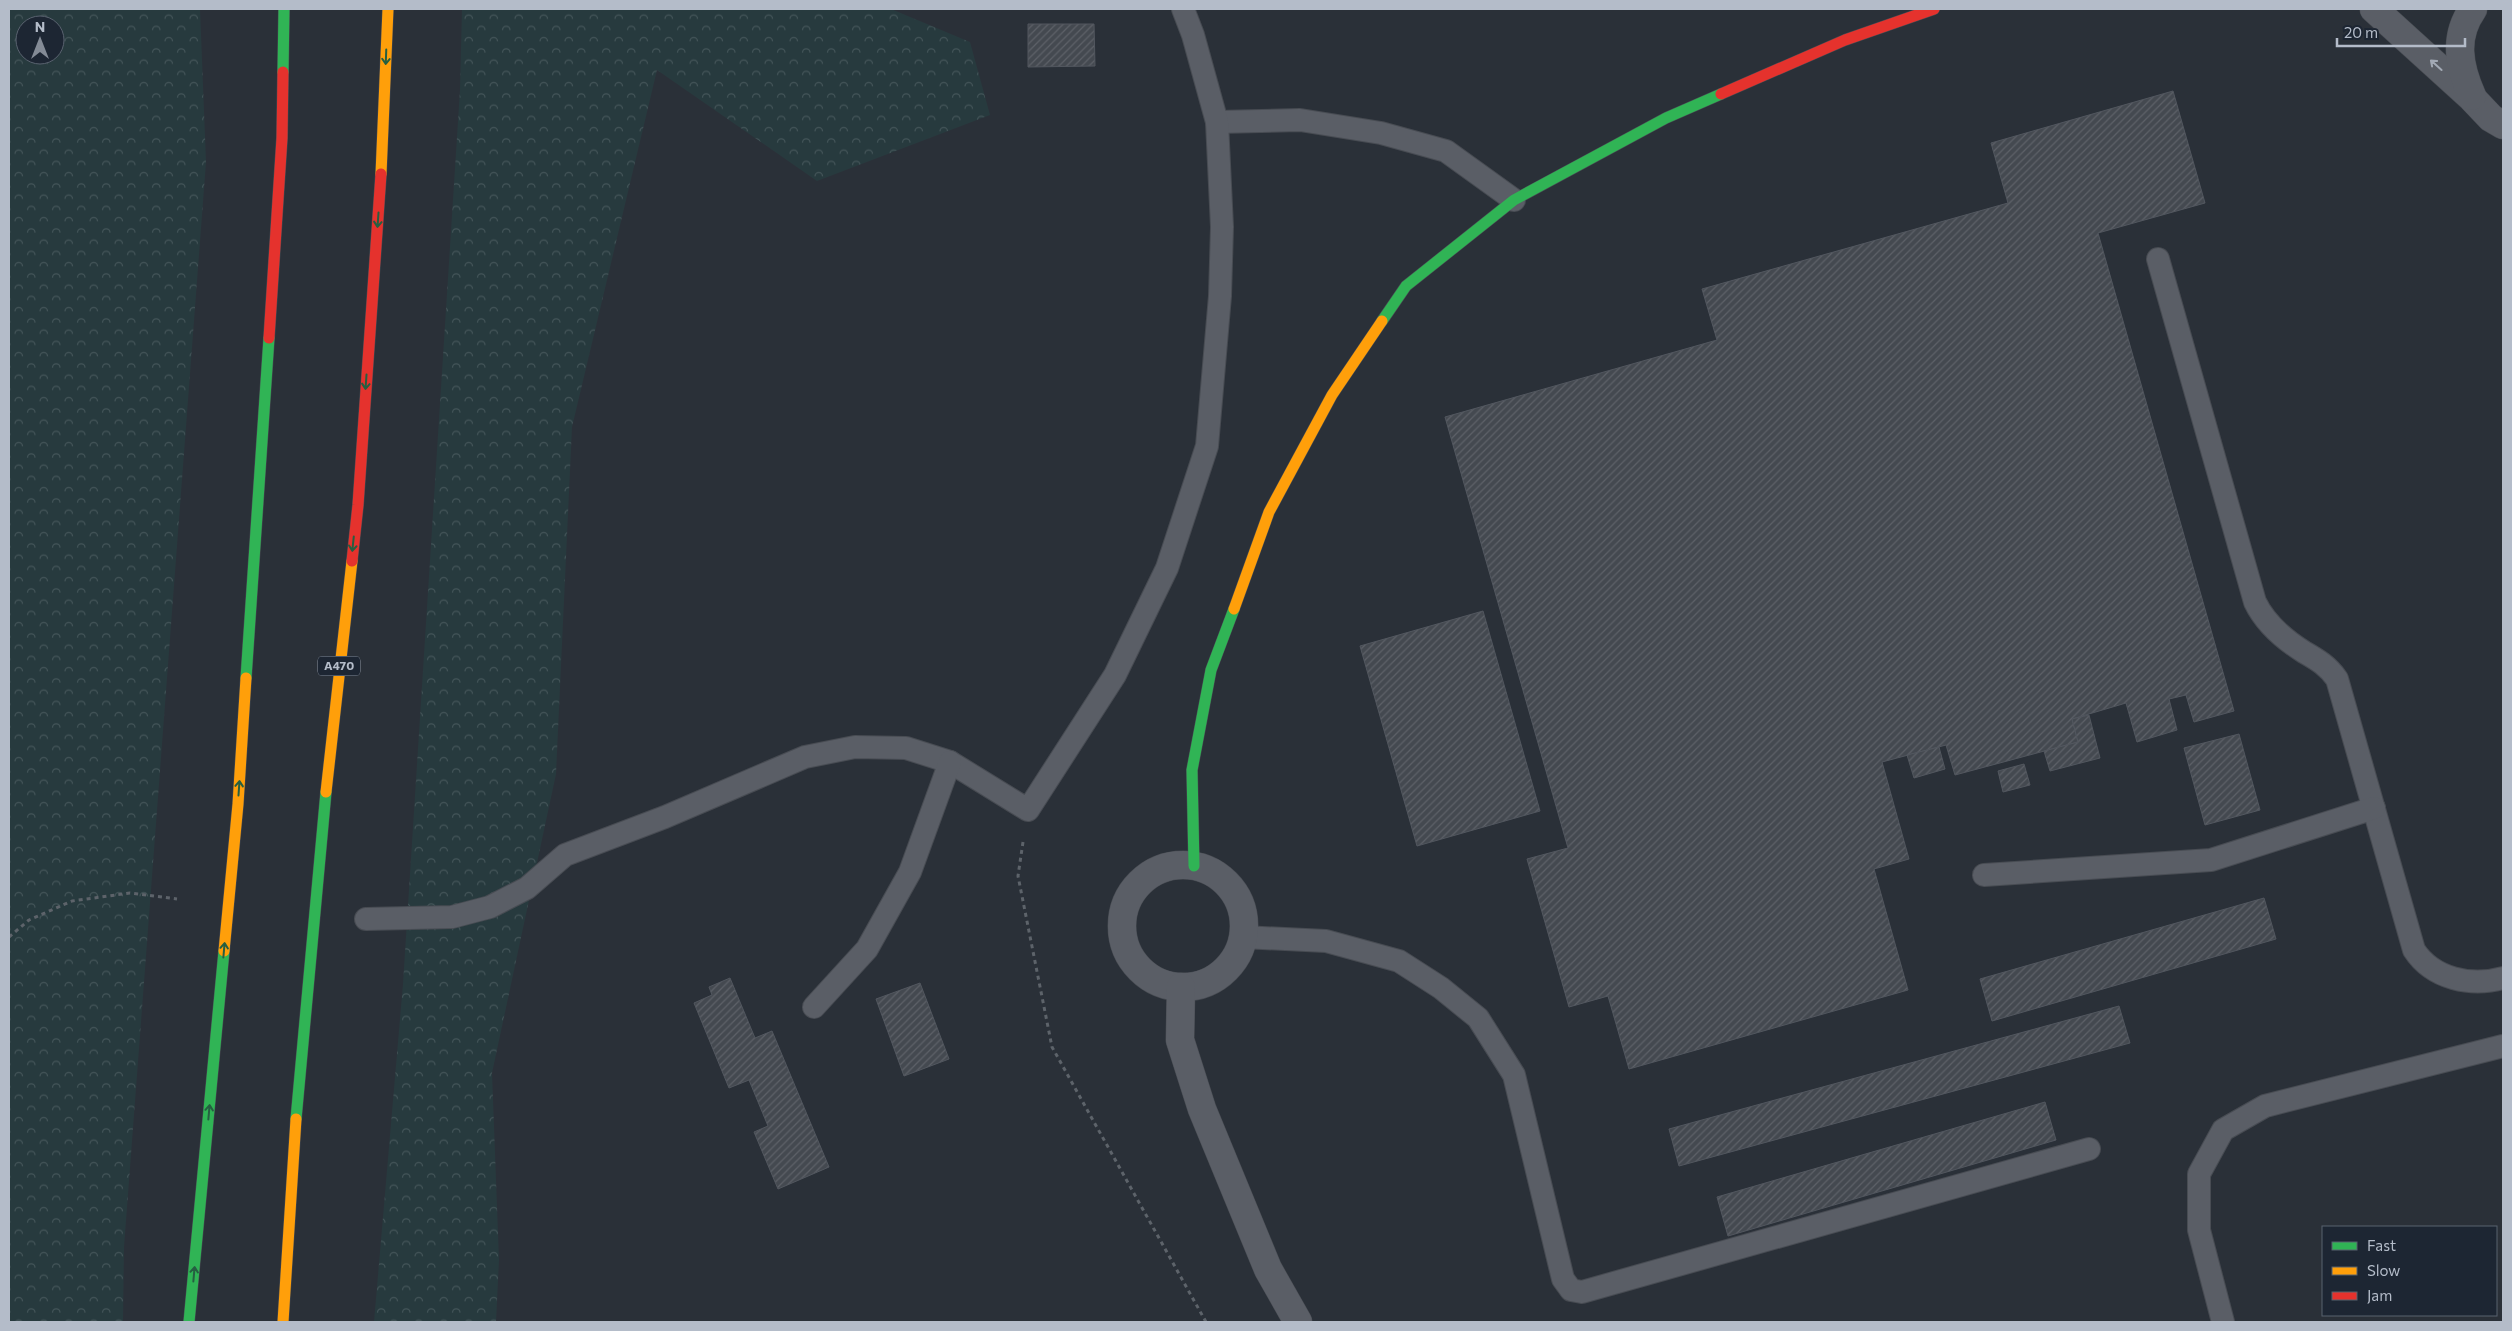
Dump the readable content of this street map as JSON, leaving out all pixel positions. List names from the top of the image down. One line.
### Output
{"streets":{"main road":["A470"]},"legend":["Fast","Slow","Jam"],"scale_bar":"20 m","north":"top"}
